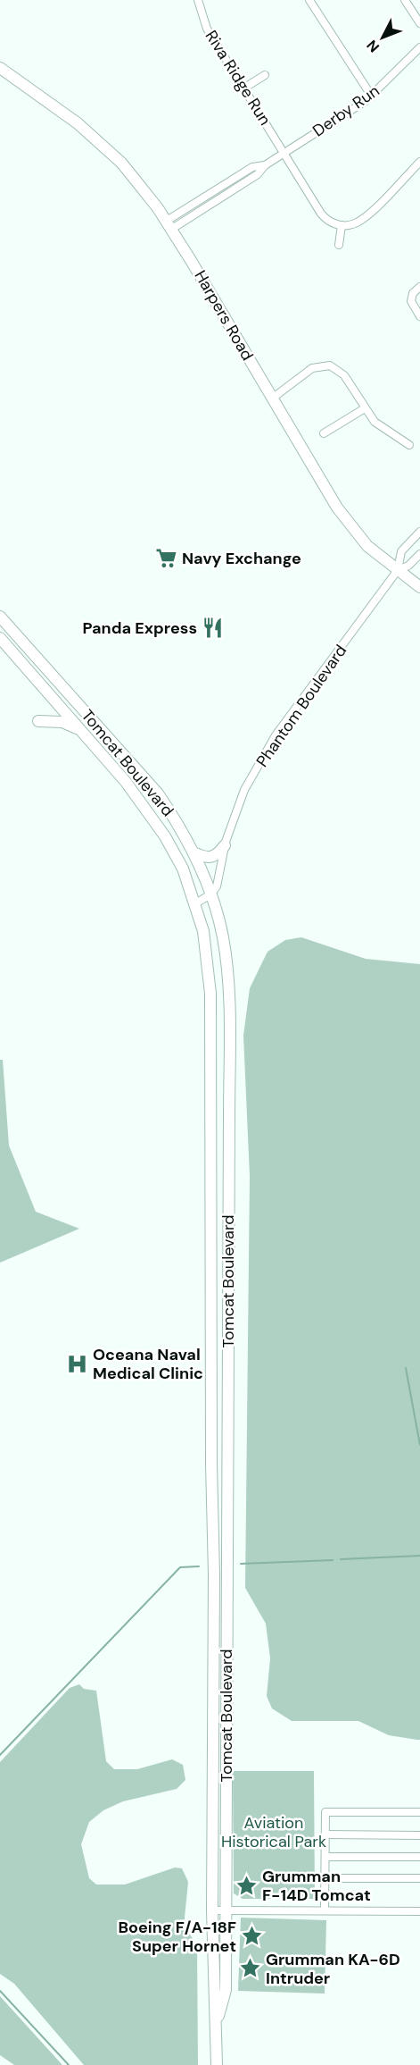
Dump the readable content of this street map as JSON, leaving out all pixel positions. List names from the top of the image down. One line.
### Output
{"streets":{"main road":["Harpers Road","Tomcat Boulevard"],"street":["Riva Ridge Run","Derby Run","Phantom Boulevard"]},"crossings":[["Riva Ridge Run","Derby Run"],["Derby Run","Harpers Road"],["Harpers Road","Phantom Boulevard"],["Phantom Boulevard","Tomcat Boulevard"]],"parks":["Aviation Historical Park"],"places":{"supermarket":["Navy Exchange"],"restaurant":["Panda Express"],"hospital":["Oceana Naval Medical Clinic"],"place":["Grumman F-14D Tomcat","Boeing F/A-18F Super Hornet","Grumman KA-6D Intruder"]},"north":"bottom left"}
